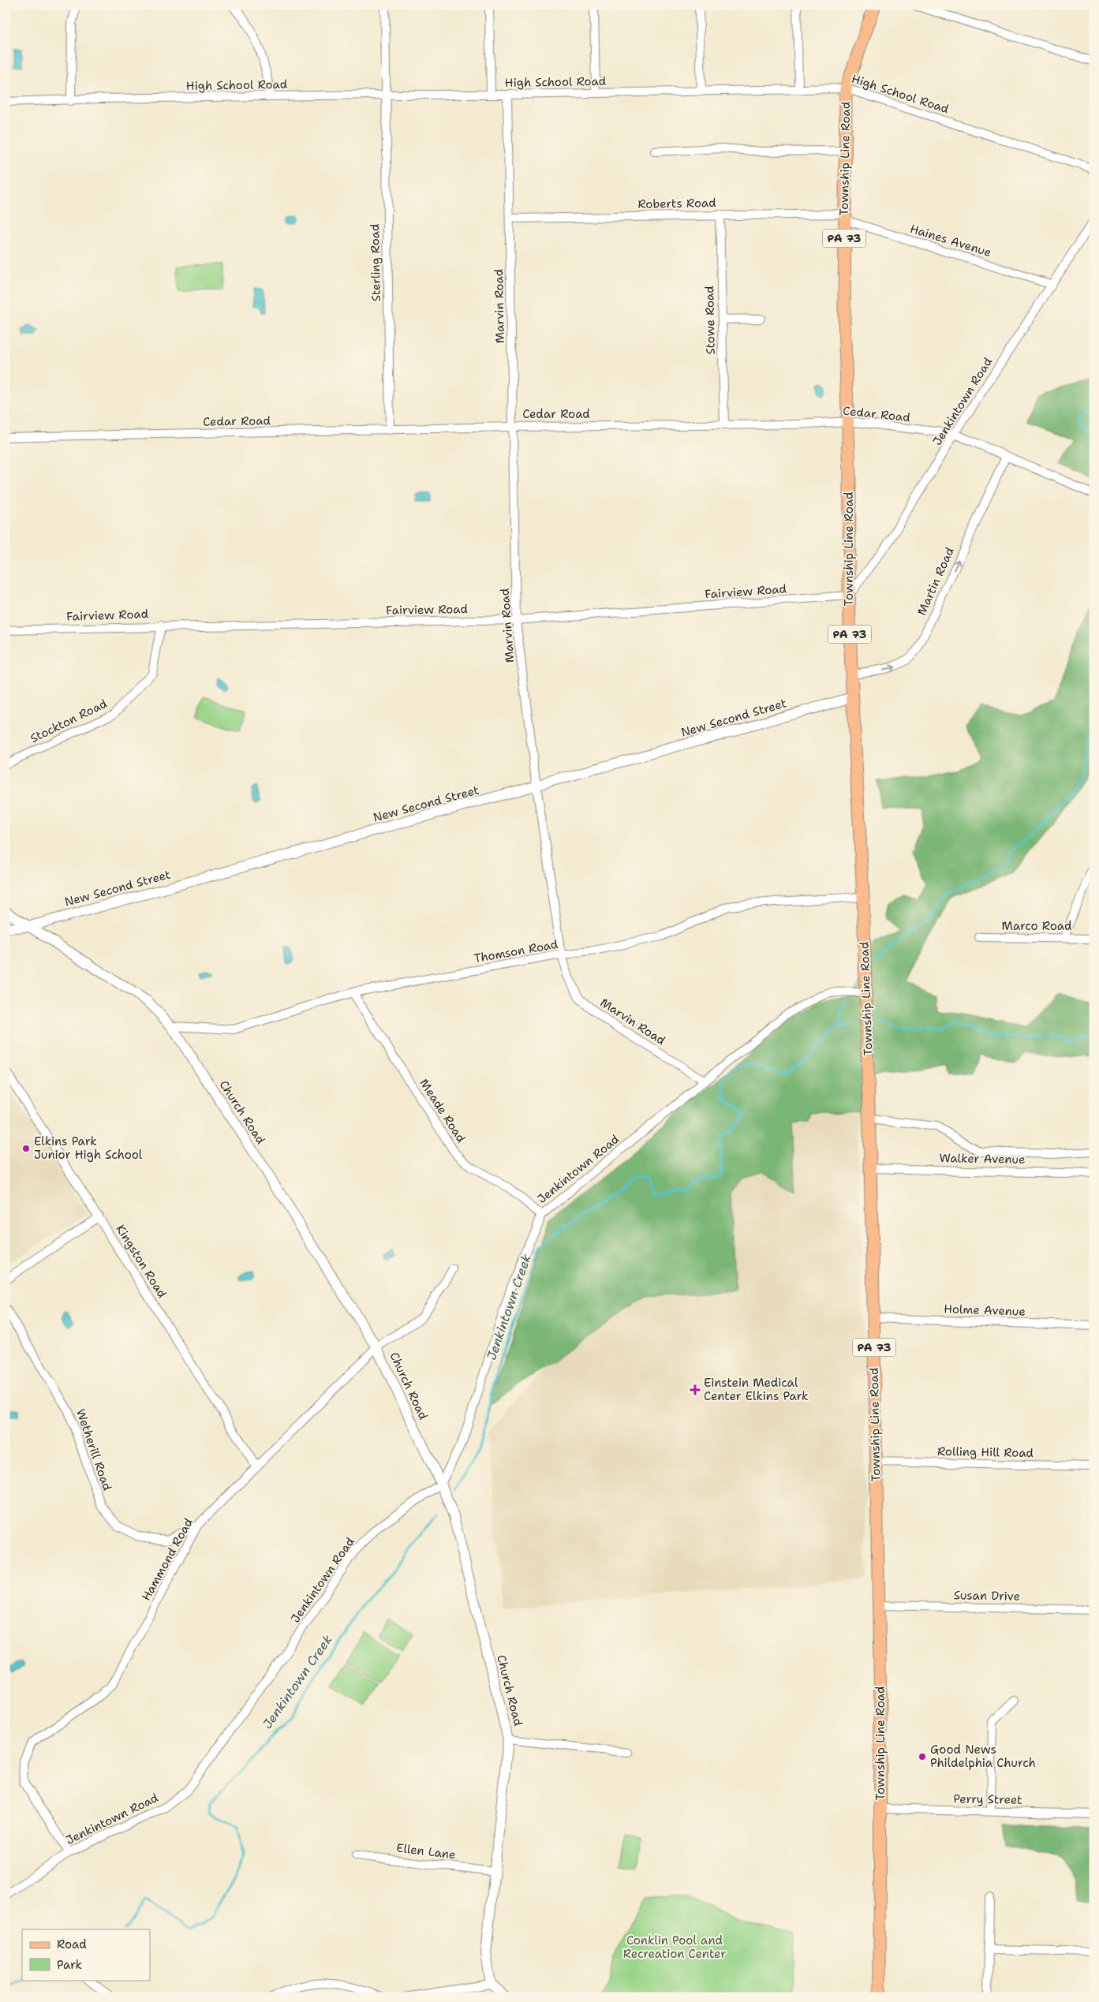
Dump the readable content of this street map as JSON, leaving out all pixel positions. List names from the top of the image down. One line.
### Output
{"streets":{"main road":["Township Line Road","PA 73"],"street":["High School Road","Roberts Road","Haines Avenue","Sterling Road","Marvin Road","Stowe Road","Jenkintown Road","Cedar Road","Martin Road","Fairview Road","New Second Street","Stockton Road","Marco Road","Thomson Road","Meade Road","Church Road","Walker Avenue","Kingston Road","Holme Avenue","Wetherill Road","Rolling Hill Road","Hammond Road","Susan Drive","Perry Street","Ellen Lane"]},"crossings":[["High School Road","Township Line Road"],["High School Road","Sterling Road"],["High School Road","Marvin Road"],["Township Line Road","Roberts Road"],["Township Line Road","Haines Avenue"],["Township Line Road","Jenkintown Road"],["Township Line Road","Cedar Road"],["Township Line Road","Martin Road"],["Township Line Road","Fairview Road"],["Township Line Road","New Second Street"],["Township Line Road","Thomson Road"],["Township Line Road","Walker Avenue"],["Township Line Road","Holme Avenue"],["Township Line Road","Rolling Hill Road"],["Township Line Road","Susan Drive"],["Township Line Road","Perry Street"],["Roberts Road","Haines Avenue"],["Roberts Road","Marvin Road"],["Roberts Road","Stowe Road"],["Haines Avenue","Jenkintown Road"],["Sterling Road","Cedar Road"],["Marvin Road","Jenkintown Road"],["Marvin Road","Cedar Road"],["Marvin Road","Fairview Road"],["Marvin Road","New Second Street"],["Marvin Road","Thomson Road"],["Stowe Road","Cedar Road"],["Jenkintown Road","Cedar Road"],["Jenkintown Road","Fairview Road"],["Jenkintown Road","Meade Road"],["Jenkintown Road","Church Road"],["Jenkintown Road","Hammond Road"],["Cedar Road","Martin Road"],["Fairview Road","Stockton Road"],["New Second Street","Church Road"],["Thomson Road","Meade Road"],["Thomson Road","Church Road"],["Church Road","Hammond Road"],["Church Road","Ellen Lane"],["Kingston Road","Hammond Road"],["Wetherill Road","Hammond Road"]],"one_way":["Martin Road"],"water":["Jenkintown Creek"],"parks":["Conklin Pool and Recreation Center"],"places":{"other":["Elkins Park Junior High School","Good News Phildelphia Church"],"health":["Einstein Medical Center Elkins Park"]},"legend":["Road","Park"]}
